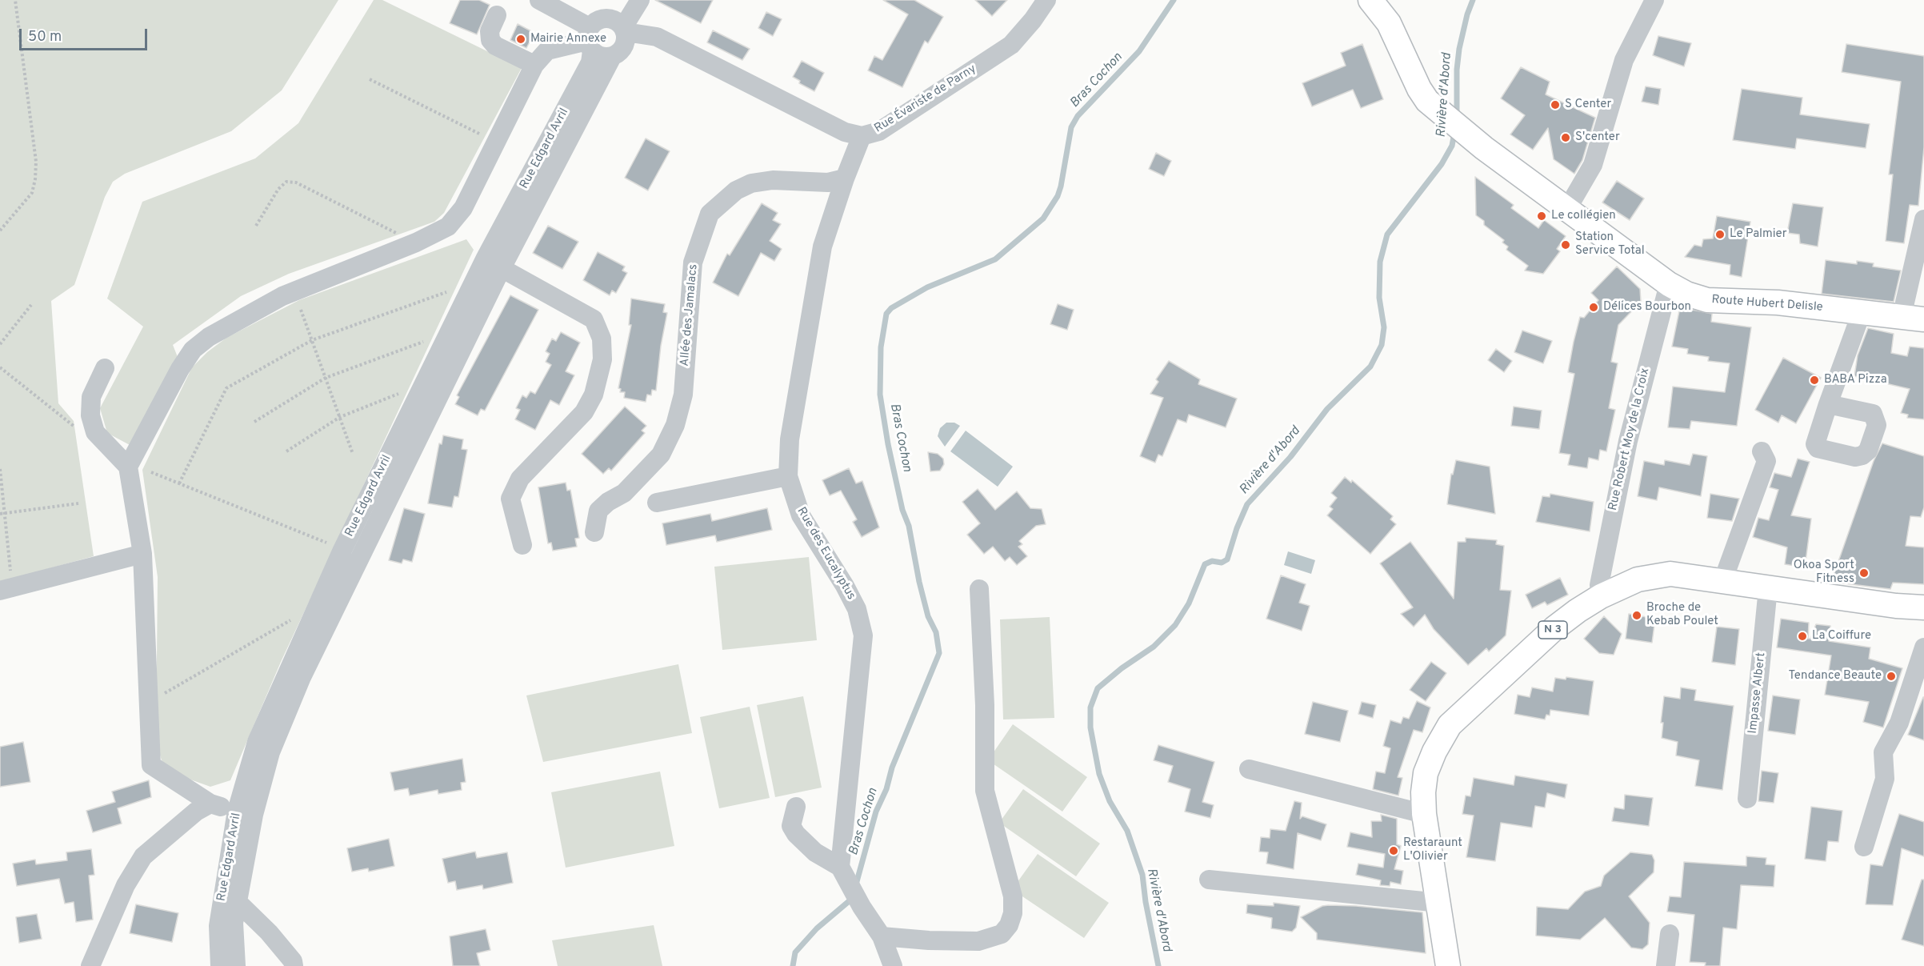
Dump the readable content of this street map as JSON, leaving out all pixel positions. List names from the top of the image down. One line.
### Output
{"streets":{"main road":["Route Hubert Delisle","N 3"],"street":["Rue Évariste de Parny","Rue Edgard Avril","Allée des Jamalacs","Rue Robert Moy de la Croix","Rue des Eucalyptus","Impasse Albert"]},"crossings":[["Rue Évariste de Parny","Rue Edgard Avril"],["Rue Évariste de Parny","Rue des Eucalyptus"],["Route Hubert Delisle","Rue Robert Moy de la Croix"],["Allée des Jamalacs","Rue des Eucalyptus"],["Rue Robert Moy de la Croix","N 3"],["N 3","Impasse Albert"]],"water":["Bras Cochon","Rivière d'Abord"],"places":["Mairie Annexe","S Center","S'center","Le collégien","Le Palmier","Station Service Total","Délices Bourbon","BABA Pizza","Okoa Sport Fitness","Broche de Kebab Poulet","La Coiffure","Tendance Beaute","Restaraunt L'Olivier"],"scale_bar":"50 m"}
